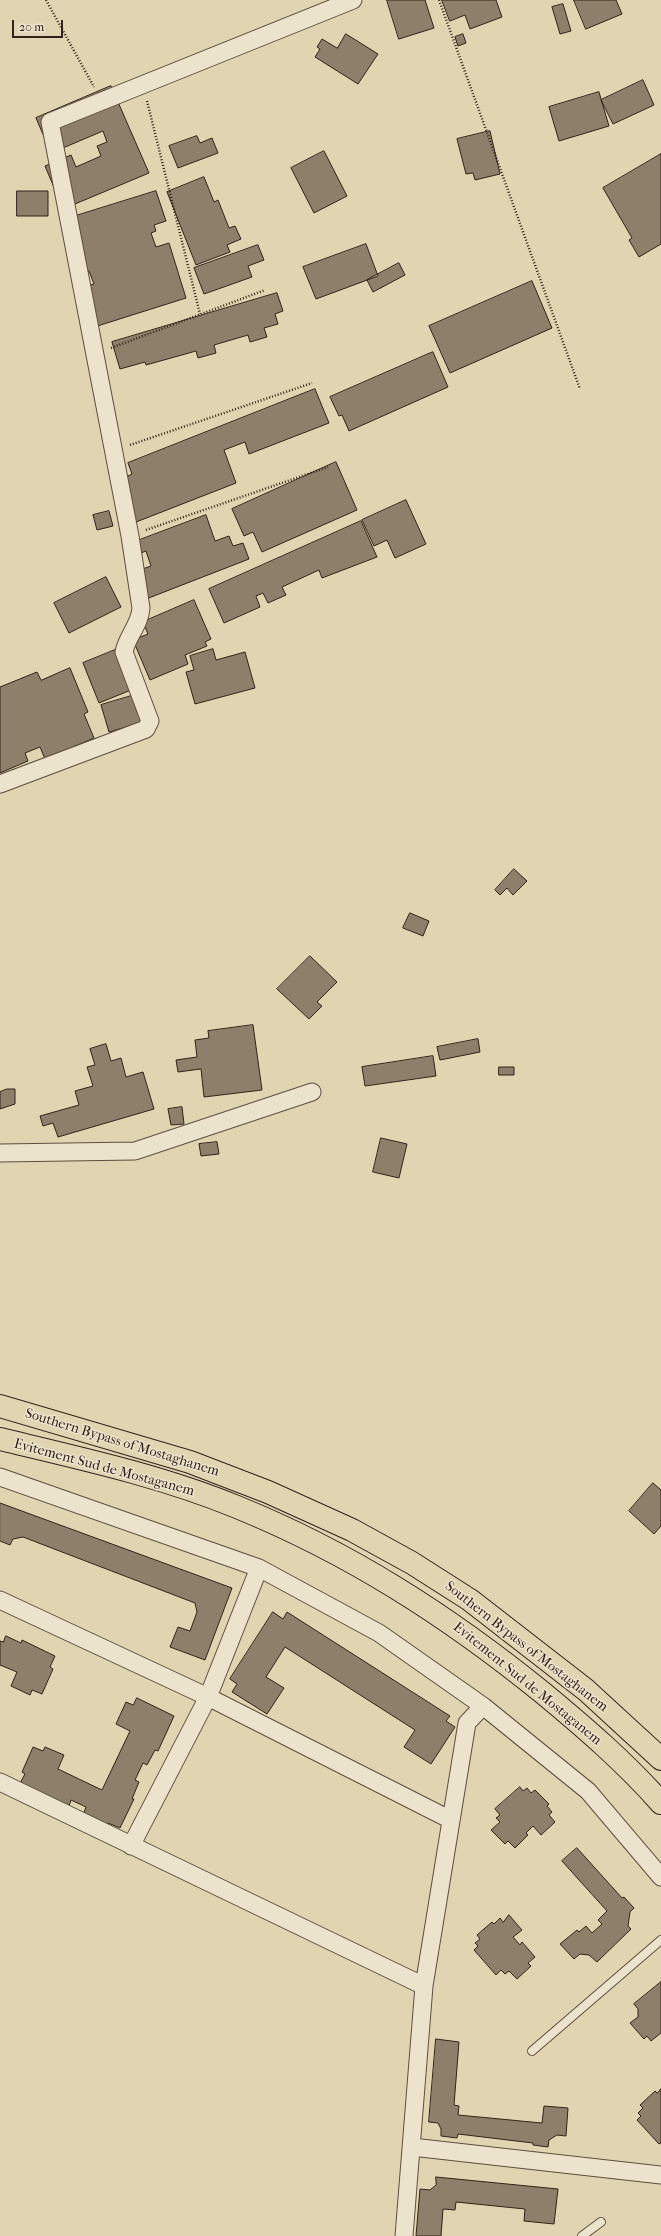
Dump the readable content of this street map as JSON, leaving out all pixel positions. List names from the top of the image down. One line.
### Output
{"streets":{"highway":["Southern Bypass of Mostaghanem","Evitement Sud de Mostaganem"]},"scale_bar":"20 m"}
